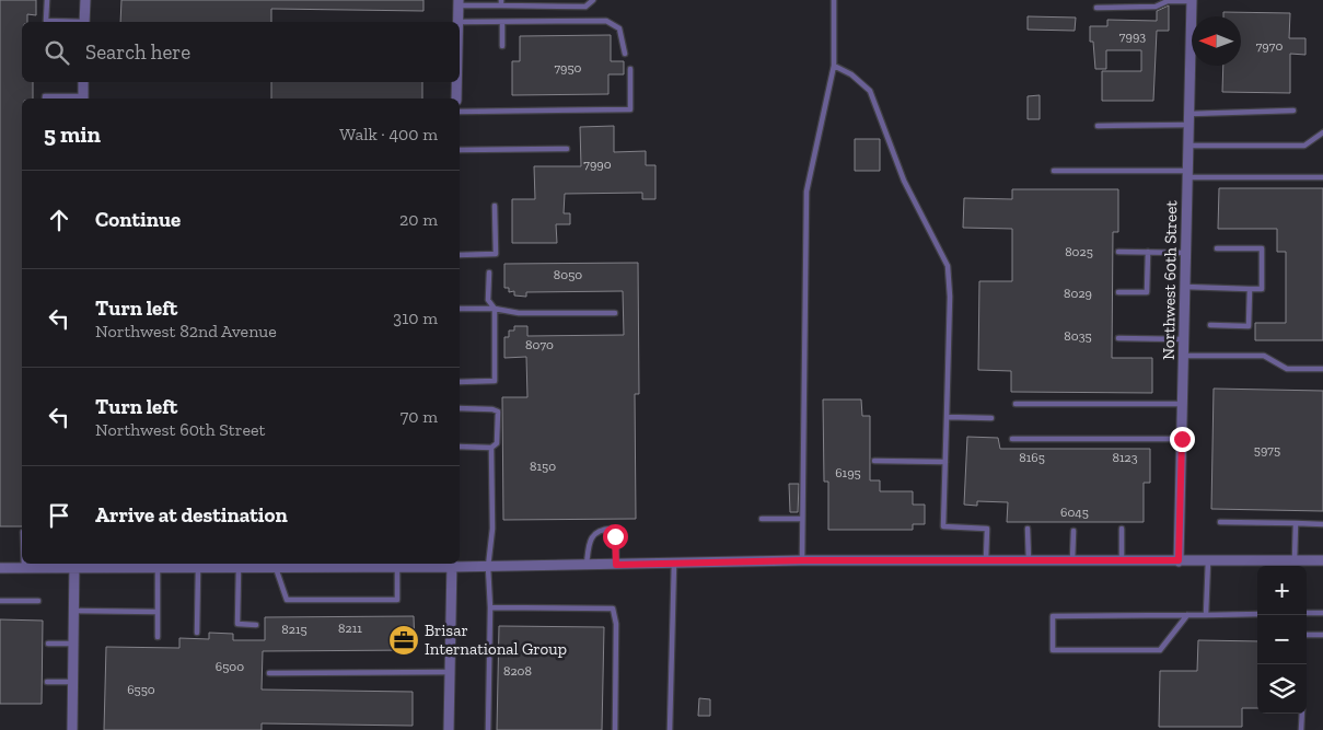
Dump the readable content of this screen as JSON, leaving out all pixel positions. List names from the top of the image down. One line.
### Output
{"streets":{"street":["Northwest 60th Street"]},"places":{"office":["Brisar International Group"]},"house_numbers":["7993","7970","7950","7990","8025","8050","8029","8035","8070","5975","8165","8123","8150","6195","6045","8211","8215","6500","8208","6550"],"north":"left","page":{"search":"Search here","heading":["5 min","Walk · 400 m"],"list":[["Continue","20 m"],["Turn left","Northwest 82nd Avenue","310 m"],["Turn left","Northwest 60th Street","70 m"],"Arrive at destination"],"map_buttons":["+","−"]}}
